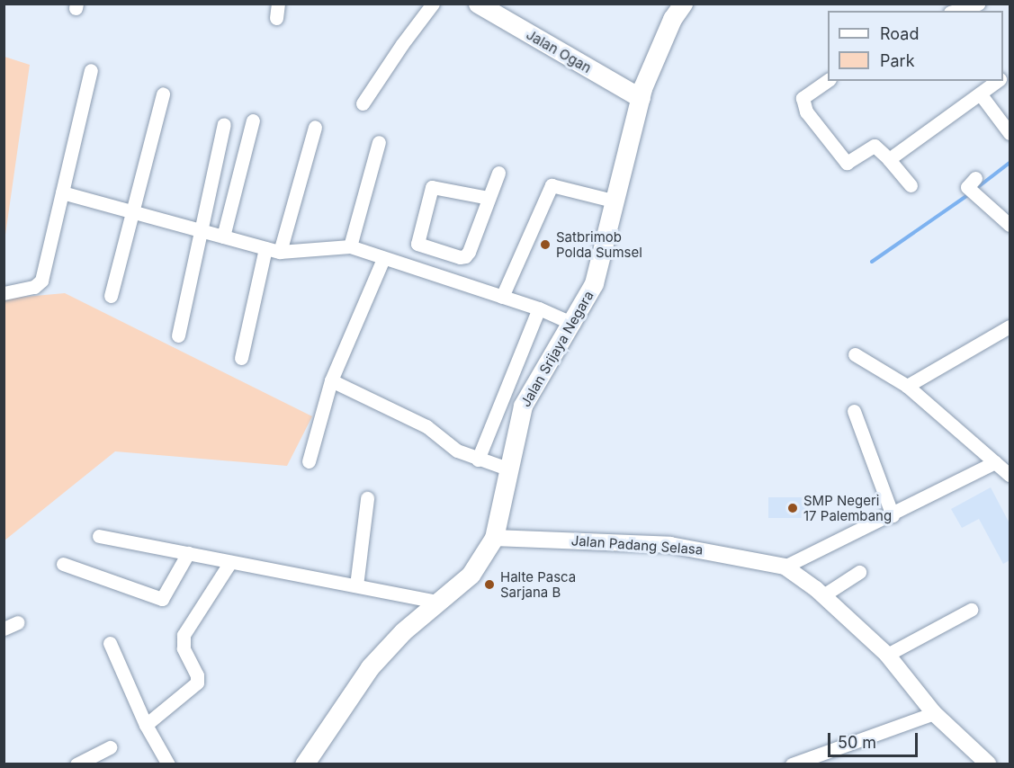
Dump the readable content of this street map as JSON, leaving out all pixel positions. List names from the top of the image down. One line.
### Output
{"streets":{"main road":["Jalan Ogan","Jalan Srijaya Negara"],"street":["Jalan Padang Selasa"]},"crossings":[["Jalan Ogan","Jalan Srijaya Negara"],["Jalan Srijaya Negara","Jalan Padang Selasa"]],"places":["Satbrimob Polda Sumsel","SMP Negeri 17 Palembang","Halte Pasca Sarjana B"],"legend":["Road","Park"],"scale_bar":"50 m"}
